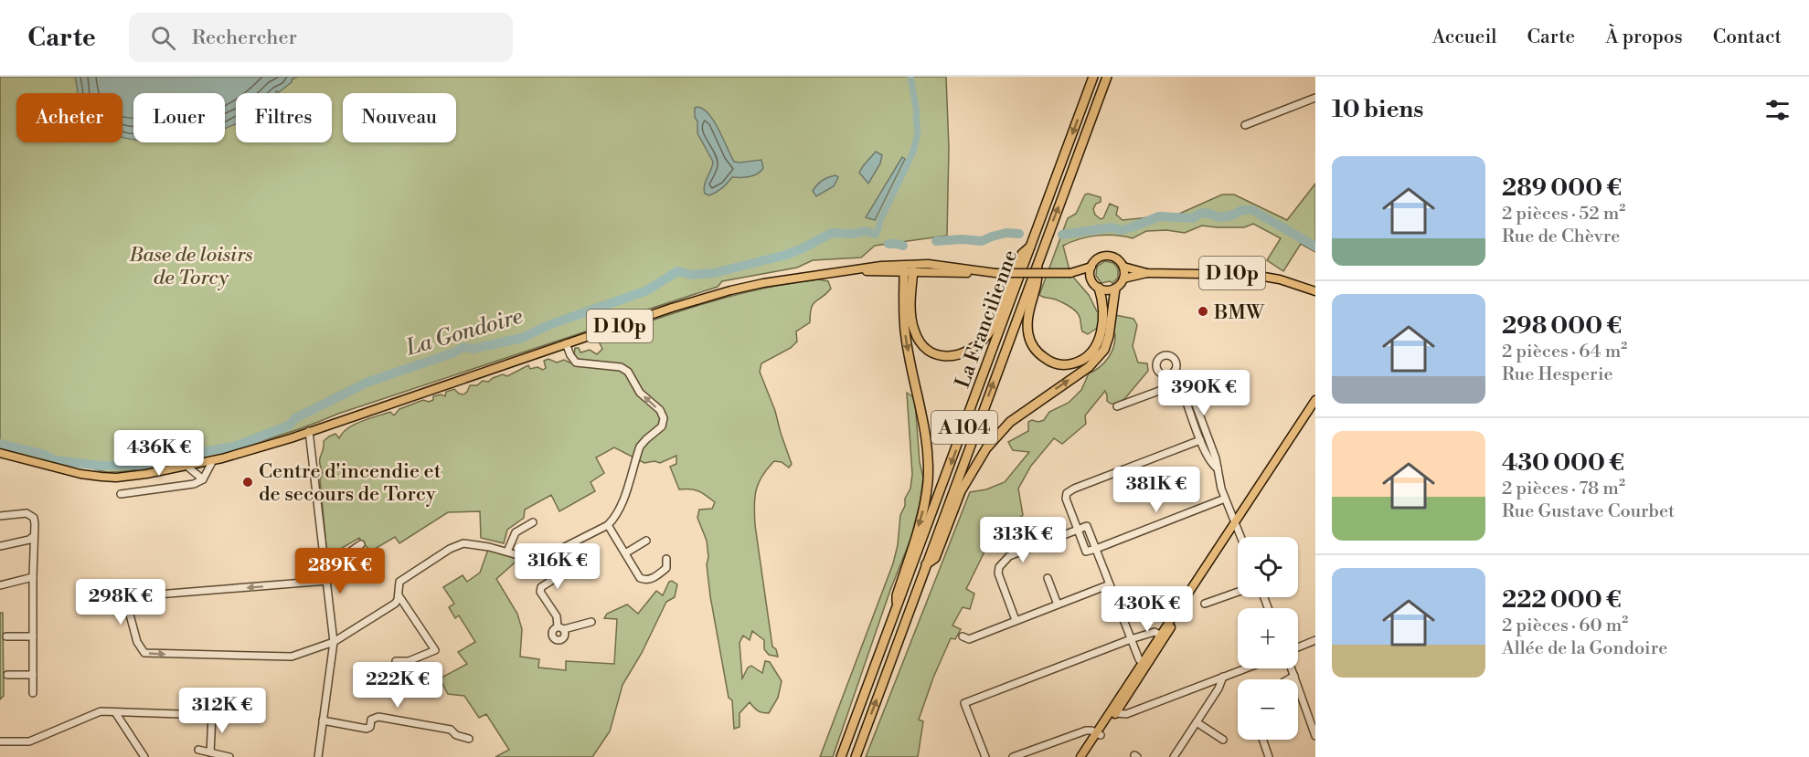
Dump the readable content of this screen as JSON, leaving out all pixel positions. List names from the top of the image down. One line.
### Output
{"streets":{"highway":["La Francilienne","A 104"],"main road":["D 10p"]},"water":["La Gondoire"],"parks":["Base de loisirs de Torcy"],"places":["BMW","Centre d'incendie et de secours de Torcy"],"page":{"header":"Carte","search":"Rechercher","nav":["Accueil","Carte","À propos","Contact"],"heading":"10 biens","chip":["Acheter","Louer","Filtres","Nouveau"],"list":[{"name":"289 000 €","note":"2 pièces · 52 m² · Rue de Chèvre"},{"name":"298 000 €","note":"2 pièces · 64 m² · Rue Hesperie"},{"name":"430 000 €","note":"2 pièces · 78 m² · Rue Gustave Courbet"},{"name":"222 000 €","note":"2 pièces · 60 m² · Allée de la Gondoire"}],"price":["390K €","436K €","381K €","313K €","316K €","289K €","298K €","430K €","222K €","312K €"],"map_buttons":["+","−"]}}
